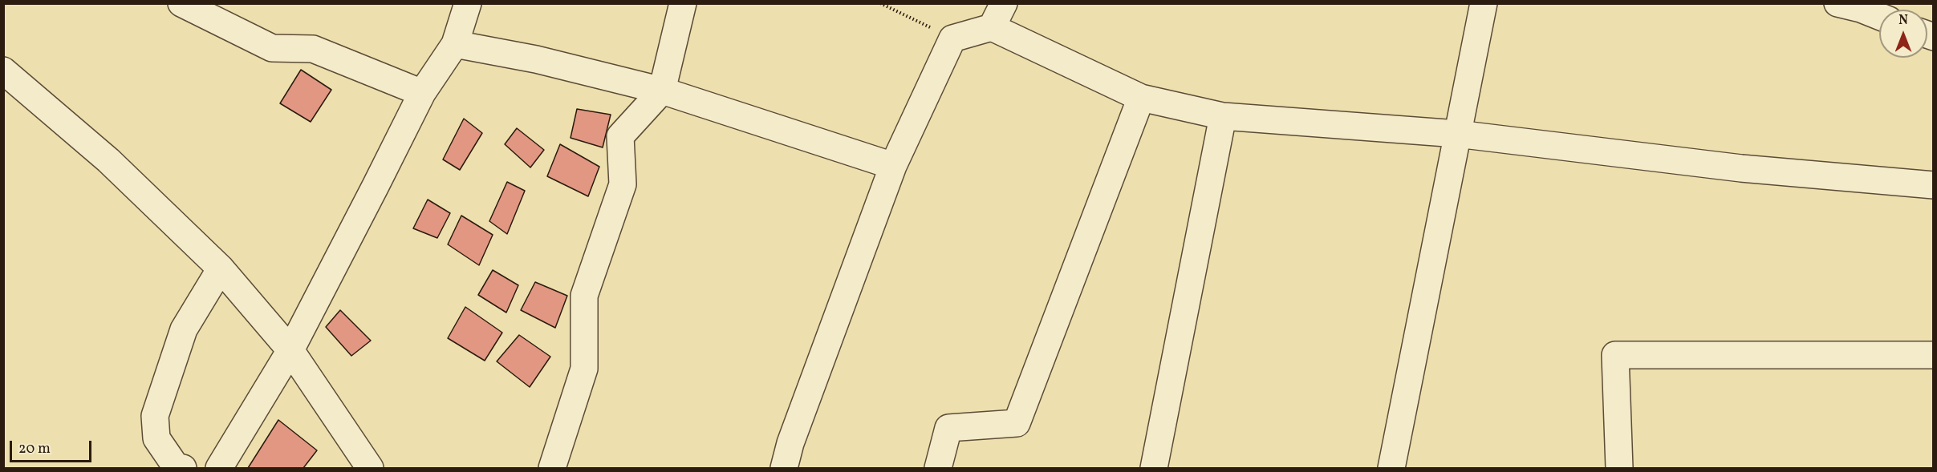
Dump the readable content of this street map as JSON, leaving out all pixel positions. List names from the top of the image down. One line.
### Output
{"scale_bar":"20 m","north":"top"}
